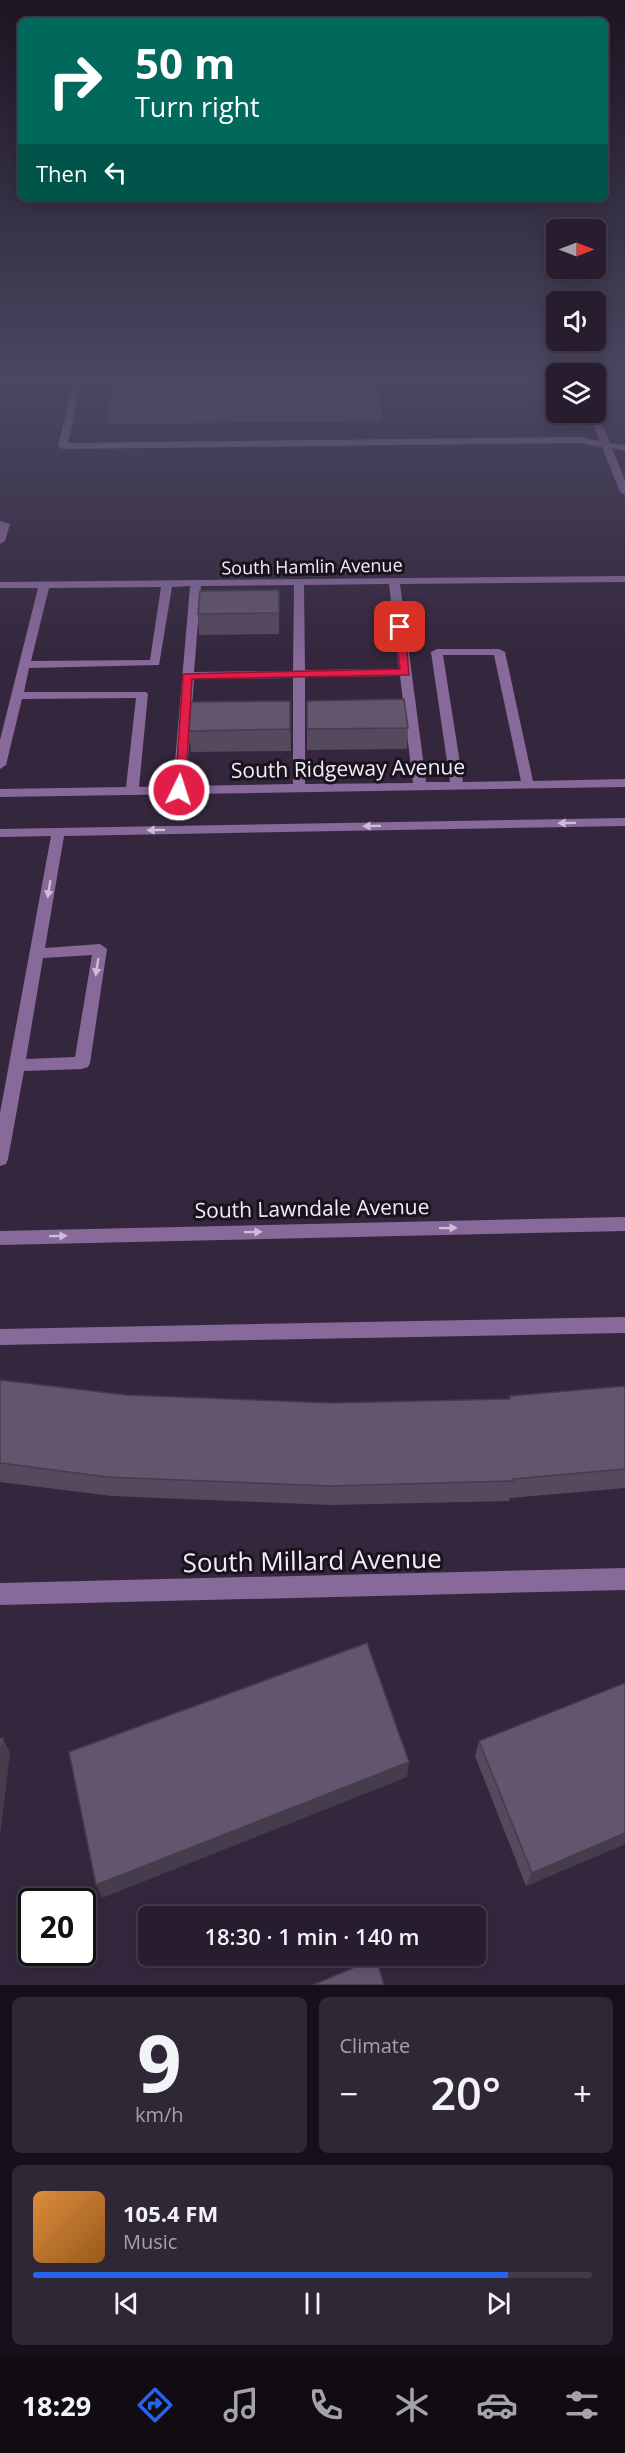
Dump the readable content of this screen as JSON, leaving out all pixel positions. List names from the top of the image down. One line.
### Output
{"streets":{"street":["South Hamlin Avenue","South Ridgeway Avenue","South Lawndale Avenue","South Millard Avenue"]},"north":"right","page":{"turn":["50 m","Turn right"],"then":"Then","limit":"20","trip":"18:30 · 1 min · 140 m","tile":[["9","km/h"],"Climate"],"heat":["−","20°","+"],"song":["105.4 FM","Music"],"tabs":"18:29"}}
